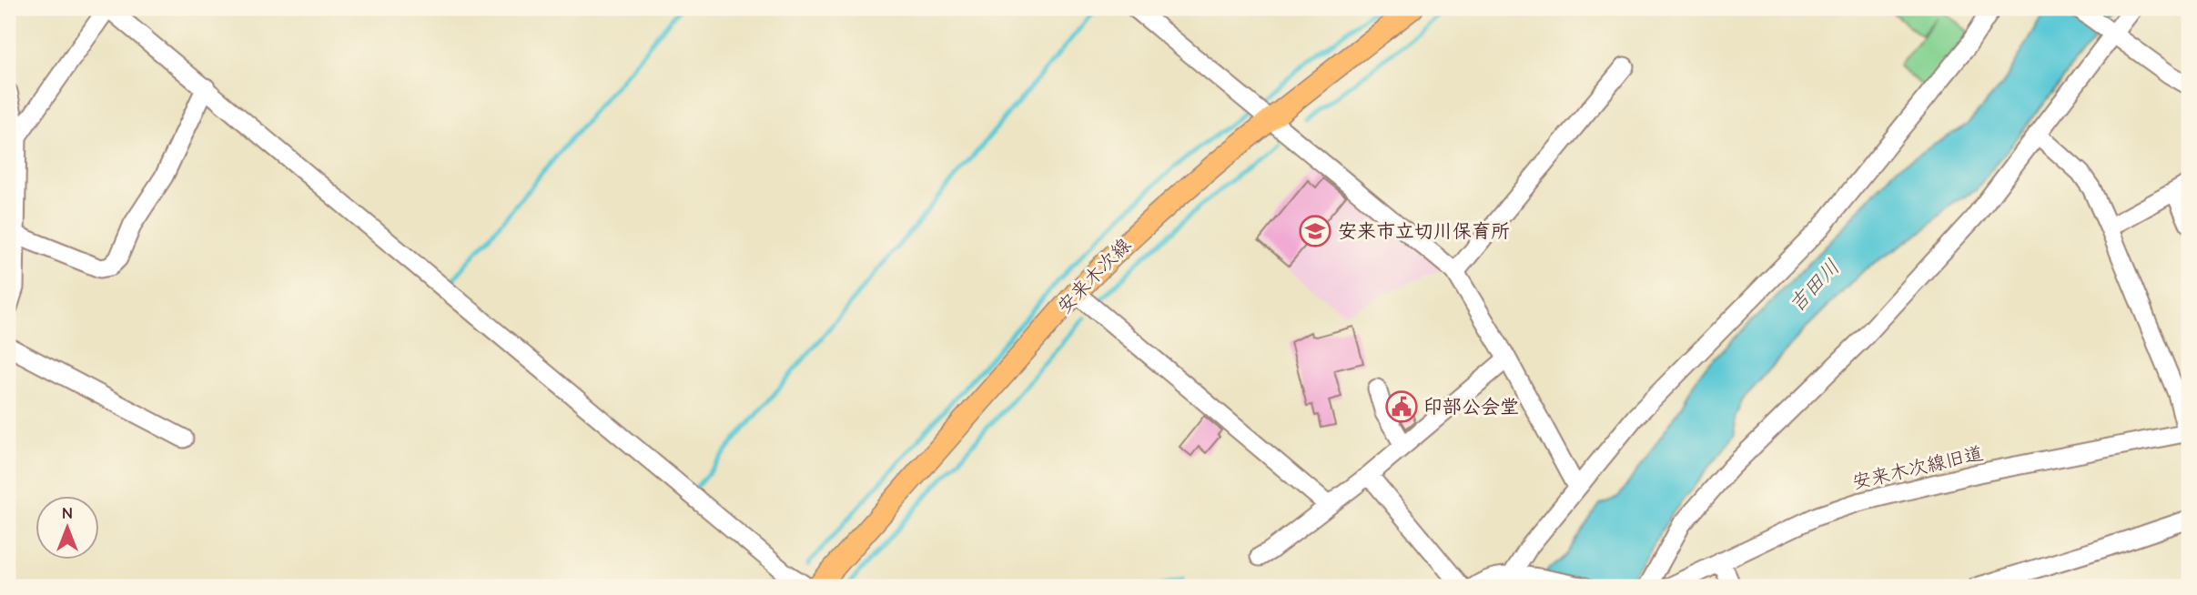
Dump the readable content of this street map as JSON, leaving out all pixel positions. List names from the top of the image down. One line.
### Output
{"streets":{"main road":["安来木次線"],"street":["安来木次線旧道"]},"water":["吉田川"],"places":{"school or university":["安来市立切川保育所"],"public building":["印部公会堂"]},"north":"top"}
